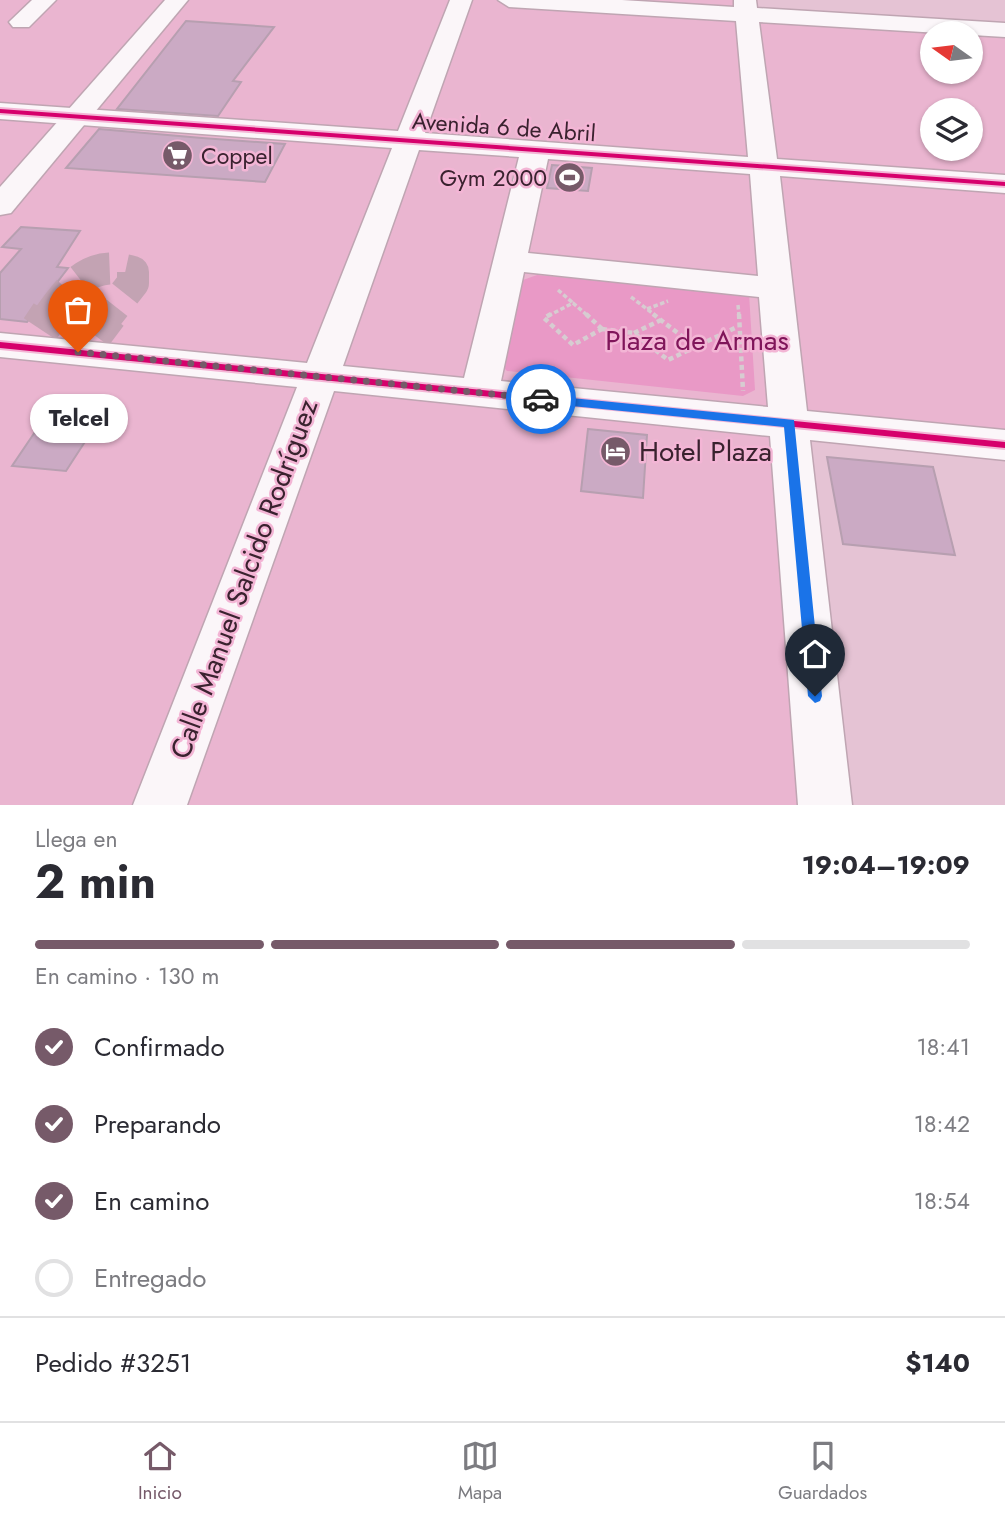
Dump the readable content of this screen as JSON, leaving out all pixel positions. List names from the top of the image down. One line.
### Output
{"streets":{"street":["Avenida 6 de Abril","Calle Manuel Salcido Rodríguez"]},"crossings":[["Avenida 6 de Abril","Calle Manuel Salcido Rodríguez"]],"parks":["Plaza de Armas"],"places":{"supermarket":["Coppel"],"sports":["Gym 2000"],"other":["Telcel"],"hotel":["Hotel Plaza"]},"north":"left","page":{"bubble":"Telcel","heading":["2 min","Llega en","19:04–19:09"],"panel":["Pedido #3251","$140"],"bar":"En camino · 130 m","list":[["Confirmado","18:41"],["Preparando","18:42"],["En camino","18:54"],"Entregado"],"tabs":["Inicio","Mapa","Guardados"]}}
